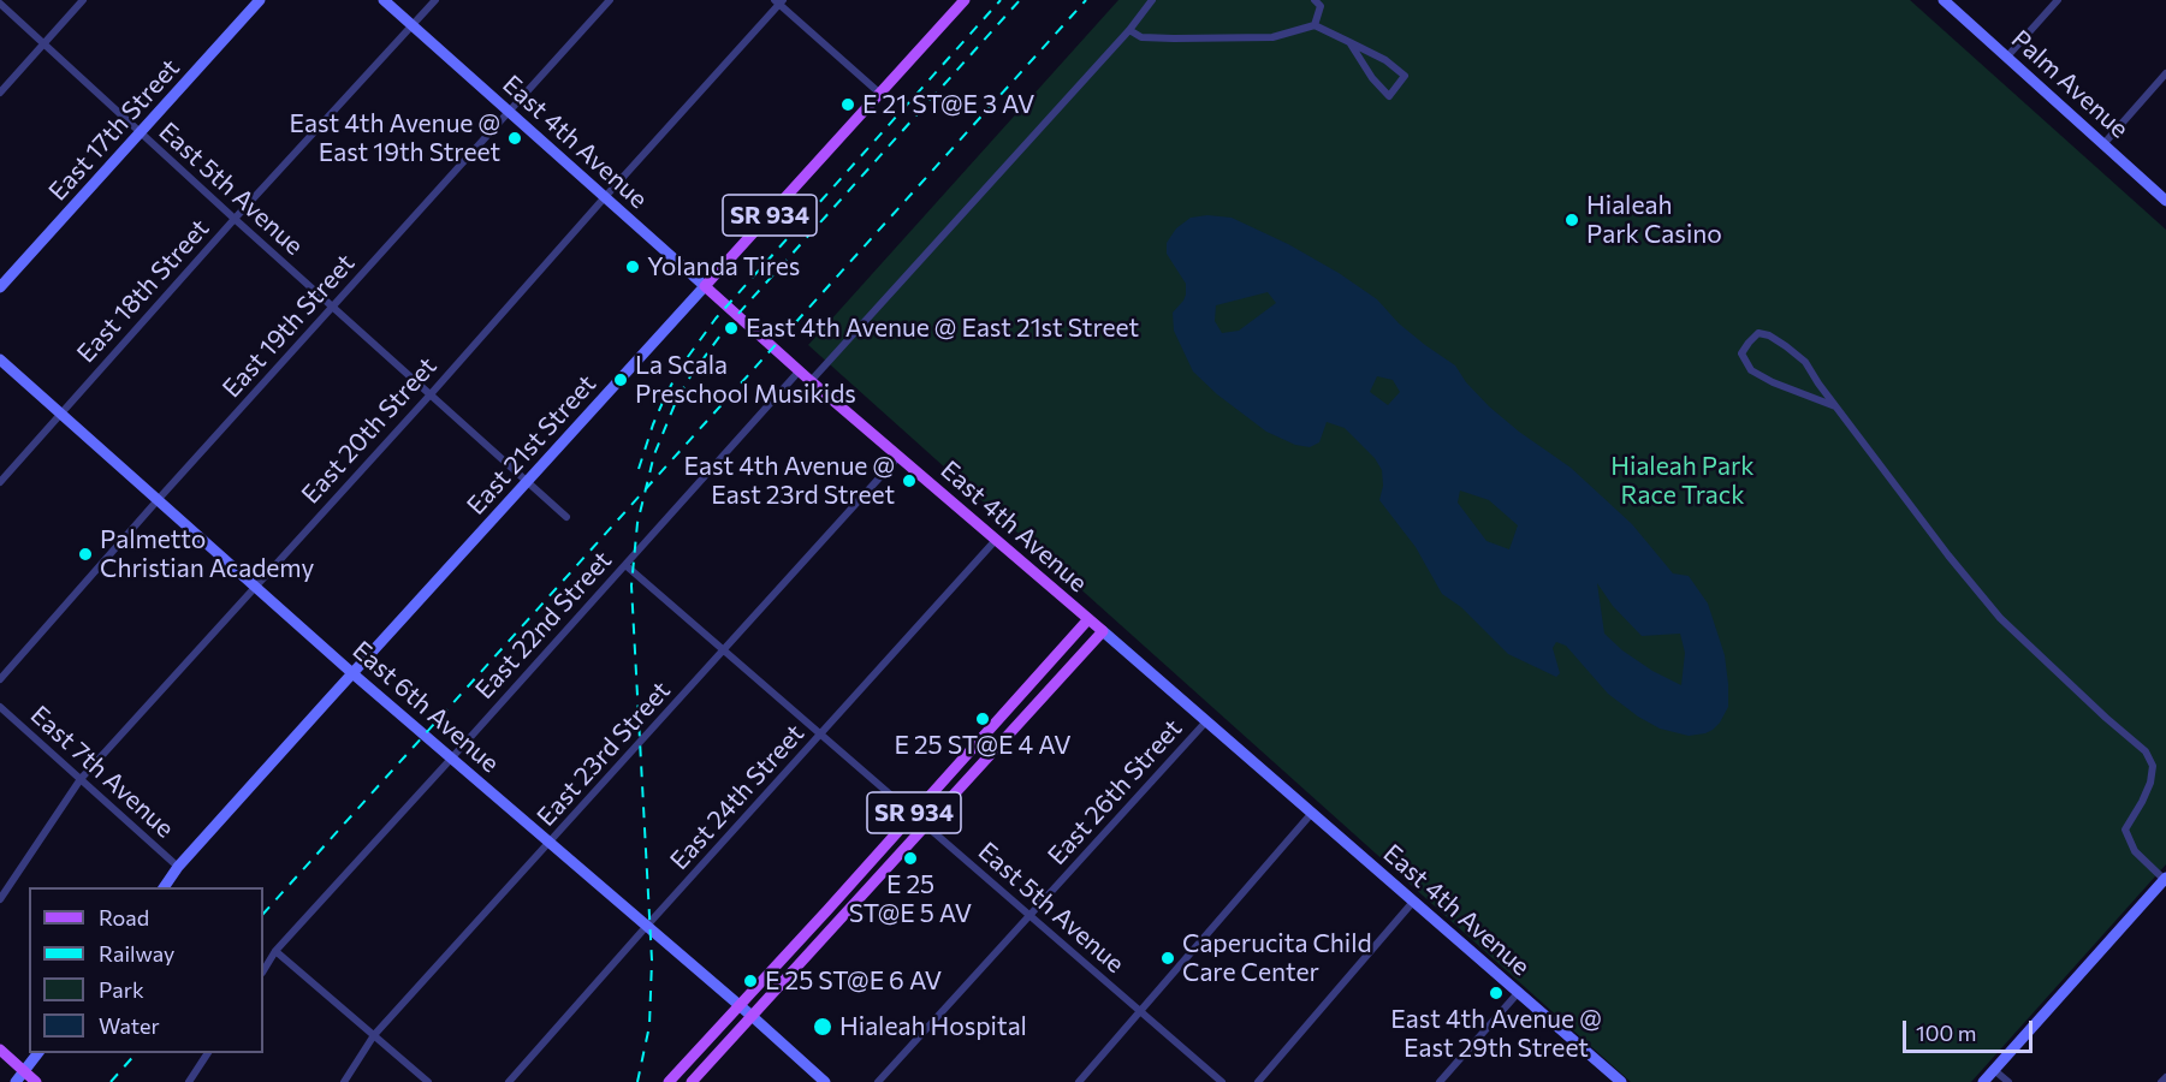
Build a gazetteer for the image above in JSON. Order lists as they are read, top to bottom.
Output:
{
  "streets": {
    "main road": [
      "Palm Avenue",
      "East 17th Street",
      "East 4th Avenue",
      "SR 934",
      "East 21st Street",
      "East 6th Avenue"
    ],
    "street": [
      "East 5th Avenue",
      "East 18th Street",
      "East 19th Street",
      "East 20th Street",
      "East 22nd Street",
      "East 23rd Street",
      "East 7th Avenue",
      "East 26th Street",
      "East 24th Street"
    ]
  },
  "crossings": [
    ["East 17th Street", "East 5th Avenue"],
    ["East 4th Avenue", "SR 934"],
    ["East 4th Avenue", "East 18th Street"],
    ["East 4th Avenue", "East 19th Street"],
    ["East 4th Avenue", "East 20th Street"],
    ["East 4th Avenue", "East 21st Street"],
    ["East 4th Avenue", "East 22nd Street"],
    ["East 4th Avenue", "East 23rd Street"],
    ["East 4th Avenue", "East 26th Street"],
    ["East 4th Avenue", "East 24th Street"],
    ["East 5th Avenue", "SR 934"],
    ["East 5th Avenue", "East 18th Street"],
    ["East 5th Avenue", "East 19th Street"],
    ["East 5th Avenue", "East 20th Street"],
    ["East 5th Avenue", "East 21st Street"],
    ["East 5th Avenue", "East 22nd Street"],
    ["East 5th Avenue", "East 23rd Street"],
    ["East 5th Avenue", "East 26th Street"],
    ["East 5th Avenue", "East 24th Street"],
    ["SR 934", "East 6th Avenue"],
    ["East 18th Street", "East 6th Avenue"],
    ["East 19th Street", "East 6th Avenue"],
    ["East 20th Street", "East 6th Avenue"],
    ["East 20th Street", "East 7th Avenue"],
    ["East 21st Street", "East 6th Avenue"],
    ["East 21st Street", "East 7th Avenue"],
    ["East 22nd Street", "East 6th Avenue"],
    ["East 6th Avenue", "East 23rd Street"],
    ["East 6th Avenue", "East 24th Street"]
  ],
  "parks": ["Hialeah Park Race Track"],
  "places": [
    "E 21 ST@E 3 AV",
    "East 4th Avenue @ East 19th Street",
    "Hialeah Park Casino",
    "Yolanda Tires",
    "East 4th Avenue @ East 21st Street",
    "La Scala Preschool Musikids",
    "East 4th Avenue @ East 23rd Street",
    "Palmetto Christian Academy",
    "E 25 ST@E 4 AV",
    "E 25 ST@E 5 AV",
    "Caperucita Child Care Center",
    "E 25 ST@E 6 AV",
    "East 4th Avenue @ East 29th Street",
    "Hialeah Hospital"
  ],
  "legend": [
    "Road",
    "Railway",
    "Park",
    "Water"
  ],
  "scale_bar": "100 m"
}
